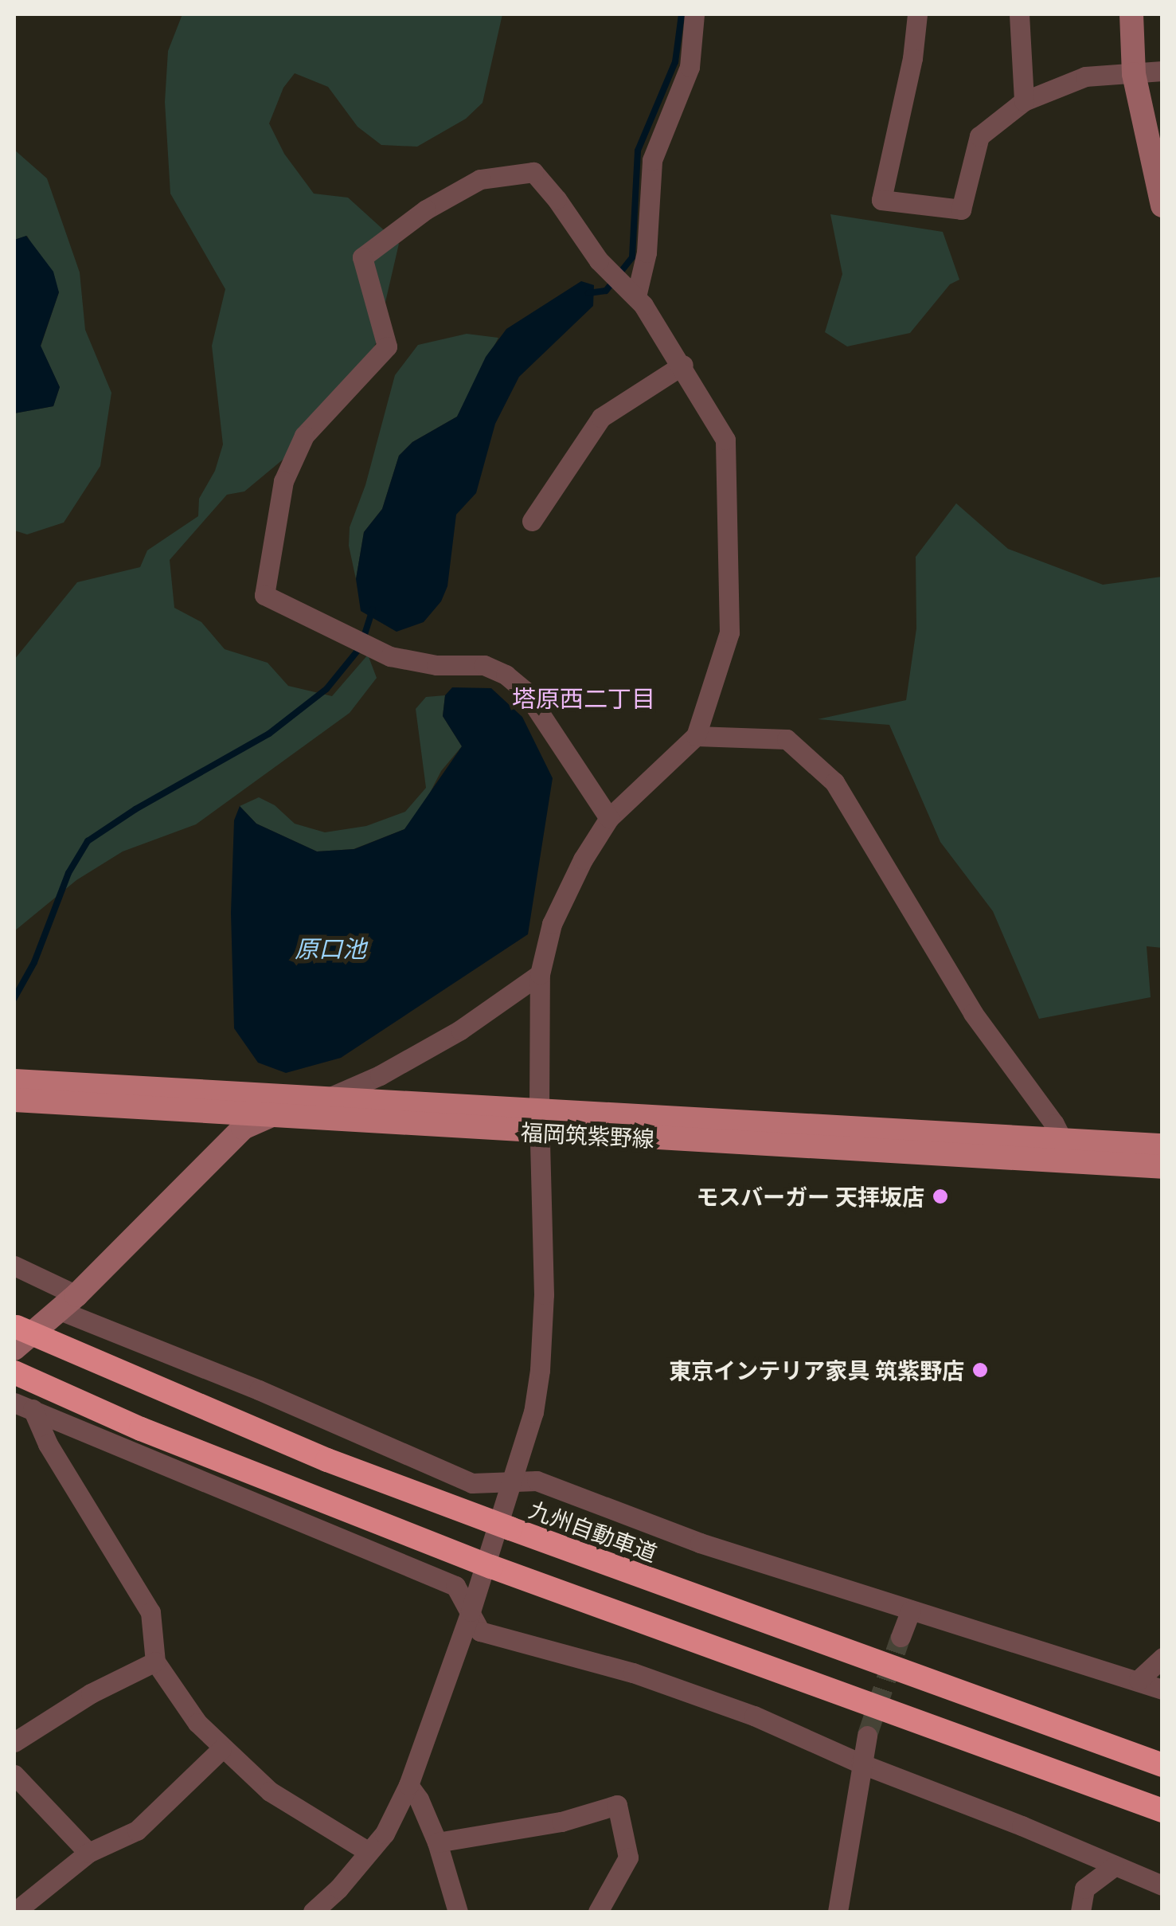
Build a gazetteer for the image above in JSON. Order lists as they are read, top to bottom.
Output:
{
  "streets": {
    "highway": ["九州自動車道"],
    "main road": ["福岡筑紫野線"]
  },
  "districts": ["塔原西二丁目"],
  "water": ["原口池"],
  "places": ["モスバーガー 天拝坂店", "東京インテリア家具 筑紫野店"]
}
